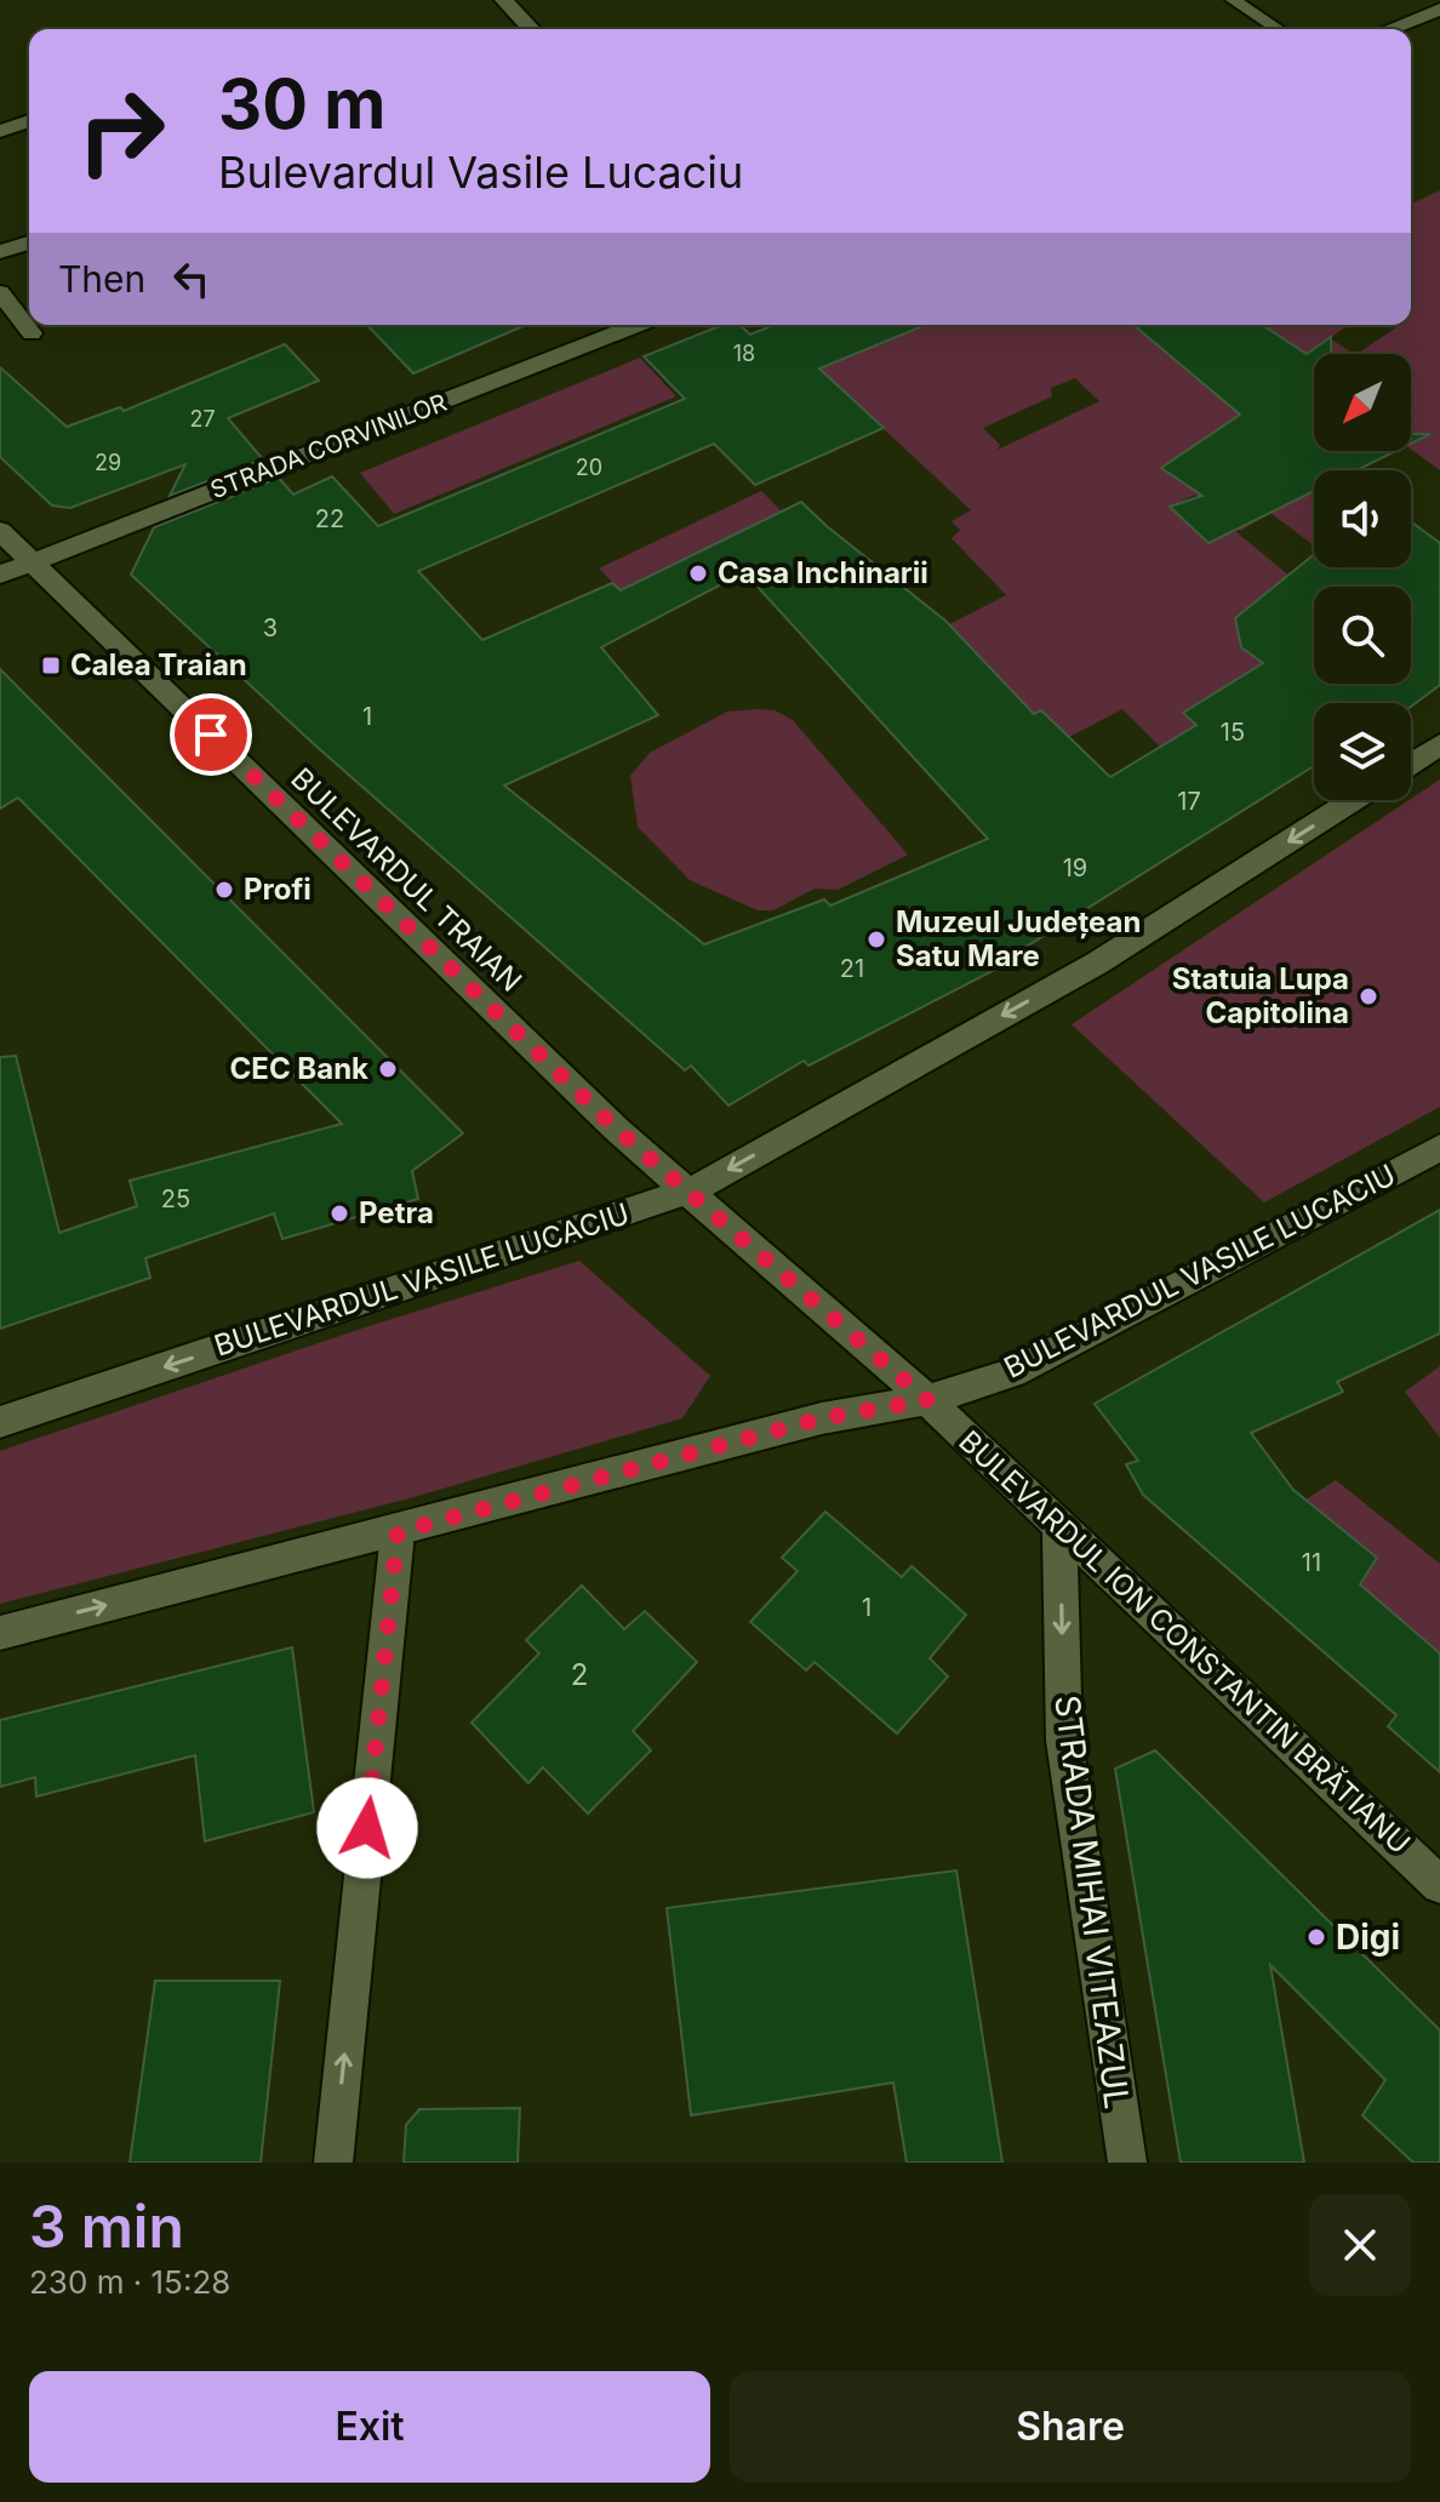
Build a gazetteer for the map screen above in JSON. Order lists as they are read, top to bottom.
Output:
{
  "streets": {
    "street": [
      "STRADA CORVINILOR",
      "BULEVARDUL TRAIAN",
      "BULEVARDUL VASILE LUCACIU",
      "BULEVARDUL ION CONSTANTIN BRĂTIANU",
      "STRADA MIHAI VITEAZUL"
    ]
  },
  "crossings": [
    ["STRADA CORVINILOR", "BULEVARDUL TRAIAN"],
    ["BULEVARDUL TRAIAN", "BULEVARDUL VASILE LUCACIU"],
    ["BULEVARDUL TRAIAN", "BULEVARDUL ION CONSTANTIN BRĂTIANU"],
    ["BULEVARDUL VASILE LUCACIU", "BULEVARDUL ION CONSTANTIN BRĂTIANU"],
    ["BULEVARDUL ION CONSTANTIN BRĂTIANU", "STRADA MIHAI VITEAZUL"]
  ],
  "one_way": ["STRADA MIHAI VITEAZUL"],
  "places": {
    "other": [
      "Casa Inchinarii",
      "Profi",
      "Muzeul Județean Satu Mare",
      "Statuia Lupa Capitolina",
      "CEC Bank",
      "Petra",
      "Digi"
    ],
    "transit": ["Calea Traian"]
  },
  "house_numbers": [
    "18",
    "27",
    "29",
    "20",
    "22",
    "3",
    "1",
    "15",
    "17",
    "19",
    "21",
    "25",
    "11",
    "1",
    "2"
  ],
  "north": "bottom left",
  "page": {
    "turn": ["30 m", "Bulevardul Vasile Lucaciu"],
    "then": "Then",
    "heading": ["3 min", "230 m · 15:28"],
    "buttons": ["Exit", "Share"]
  }
}
